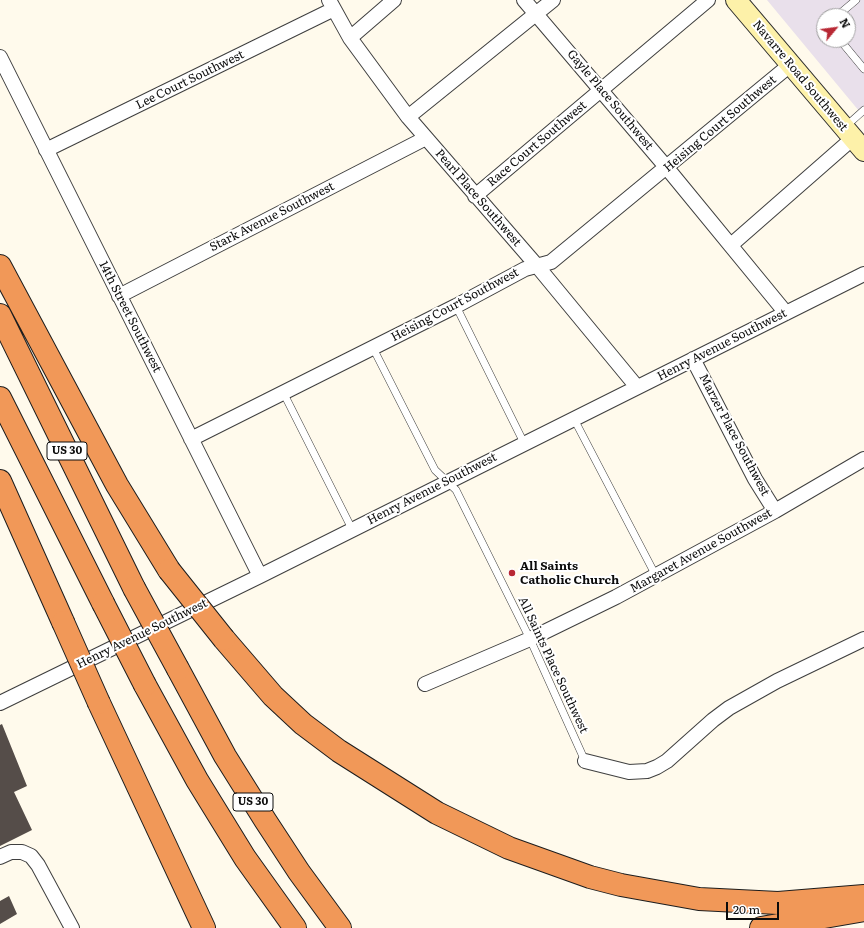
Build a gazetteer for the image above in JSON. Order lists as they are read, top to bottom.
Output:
{
  "streets": {
    "highway": ["US 30"],
    "street": [
      "Navarre Road Southwest",
      "Lee Court Southwest",
      "Gayle Place Southwest",
      "Heising Court Southwest",
      "Race Court Southwest",
      "Pearl Place Southwest",
      "Stark Avenue Southwest",
      "14th Street Southwest",
      "Henry Avenue Southwest",
      "Marzer Place Southwest",
      "Margaret Avenue Southwest"
    ],
    "lane": ["All Saints Place Southwest"]
  },
  "crossings": [
    ["Navarre Road Southwest", "Heising Court Southwest"],
    ["Lee Court Southwest", "Pearl Place Southwest"],
    ["Lee Court Southwest", "14th Street Southwest"],
    ["Gayle Place Southwest", "Heising Court Southwest"],
    ["Gayle Place Southwest", "Race Court Southwest"],
    ["Gayle Place Southwest", "Henry Avenue Southwest"],
    ["Heising Court Southwest", "Pearl Place Southwest"],
    ["Heising Court Southwest", "14th Street Southwest"],
    ["Heising Court Southwest", "All Saints Place Southwest"],
    ["Race Court Southwest", "Pearl Place Southwest"],
    ["Pearl Place Southwest", "Stark Avenue Southwest"],
    ["Pearl Place Southwest", "Henry Avenue Southwest"],
    ["Stark Avenue Southwest", "14th Street Southwest"],
    ["14th Street Southwest", "Henry Avenue Southwest"],
    ["Henry Avenue Southwest", "Marzer Place Southwest"],
    ["Henry Avenue Southwest", "All Saints Place Southwest"],
    ["Marzer Place Southwest", "Margaret Avenue Southwest"],
    ["Margaret Avenue Southwest", "All Saints Place Southwest"]
  ],
  "places": ["All Saints Catholic Church"],
  "scale_bar": "20 m",
  "north": "top right"
}
